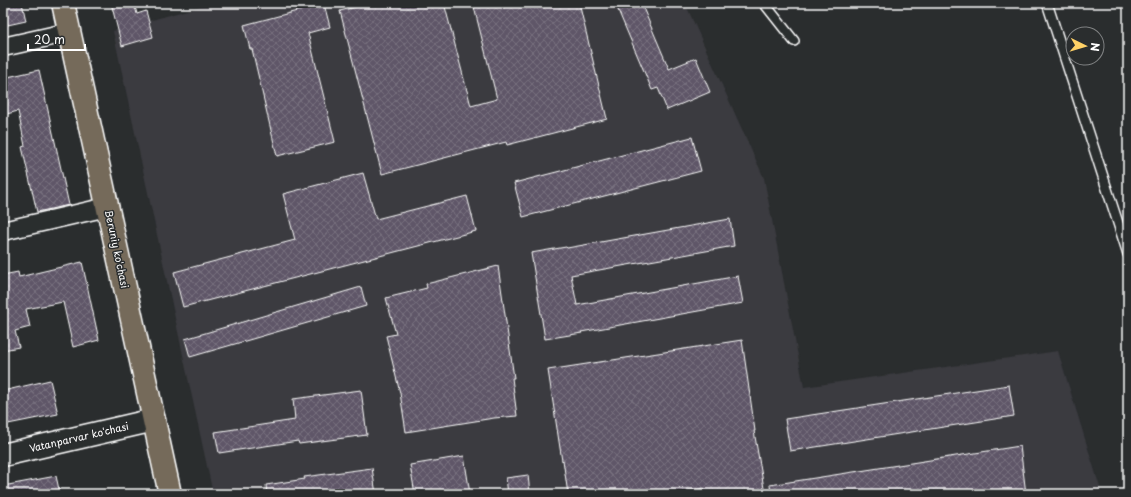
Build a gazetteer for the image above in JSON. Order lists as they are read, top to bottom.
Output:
{
  "streets": {
    "main road": ["Beruniy ko'chasi"],
    "street": ["Vatanparvar ko'chasi"]
  },
  "crossings": [
    ["Beruniy ko'chasi", "Vatanparvar ko'chasi"]
  ],
  "scale_bar": "20 m",
  "north": "right"
}
